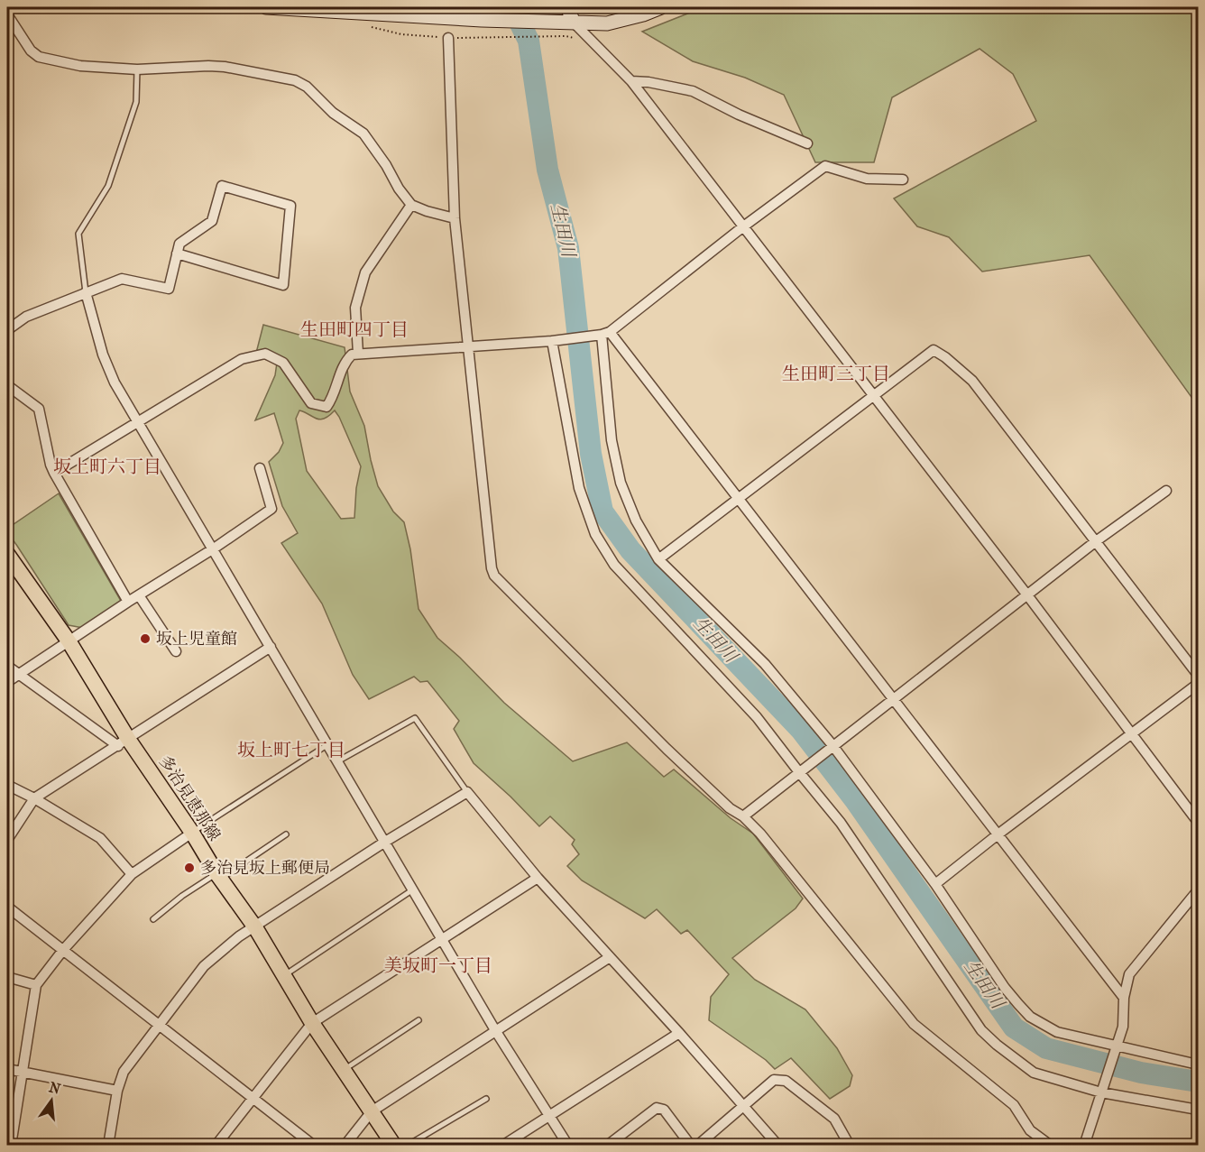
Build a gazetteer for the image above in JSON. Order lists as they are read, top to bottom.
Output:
{
  "streets": {
    "main road": ["多治見恵那線"]
  },
  "districts": [
    "生田町四丁目",
    "生田町三丁目",
    "坂上町六丁目",
    "坂上町七丁目",
    "美坂町一丁目"
  ],
  "water": ["生田川"],
  "places": ["坂上児童館", "多治見坂上郵便局"],
  "north": "top"
}
